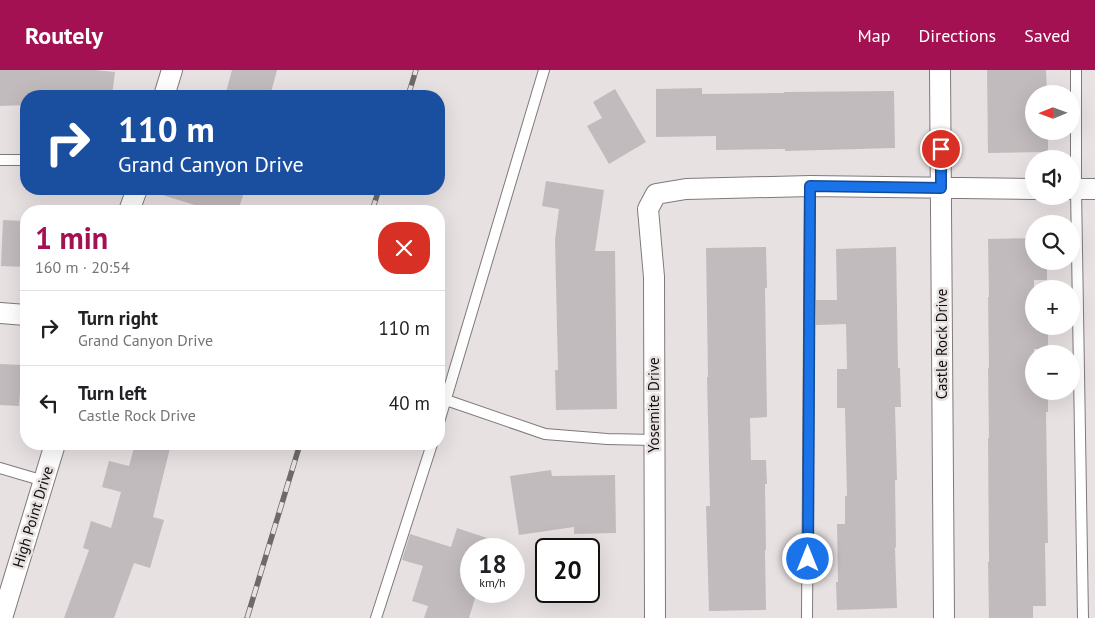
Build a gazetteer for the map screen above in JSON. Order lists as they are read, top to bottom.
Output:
{
  "streets": {
    "street": ["Castle Rock Drive", "Yosemite Drive", "High Point Drive"]
  },
  "north": "left",
  "page": {
    "header": "Routely",
    "nav": ["Map", "Directions", "Saved"],
    "map_buttons": ["+", "−"],
    "turn": ["110 m", "Grand Canyon Drive"],
    "heading": ["1 min", "160 m · 20:54"],
    "list": [
      {
        "name": "Turn right",
        "note": "Grand Canyon Drive",
        "value": "110 m"
      },
      {
        "name": "Turn left",
        "note": "Castle Rock Drive",
        "value": "40 m"
      }
    ],
    "speed": "18 km/h",
    "limit": "20"
  }
}
